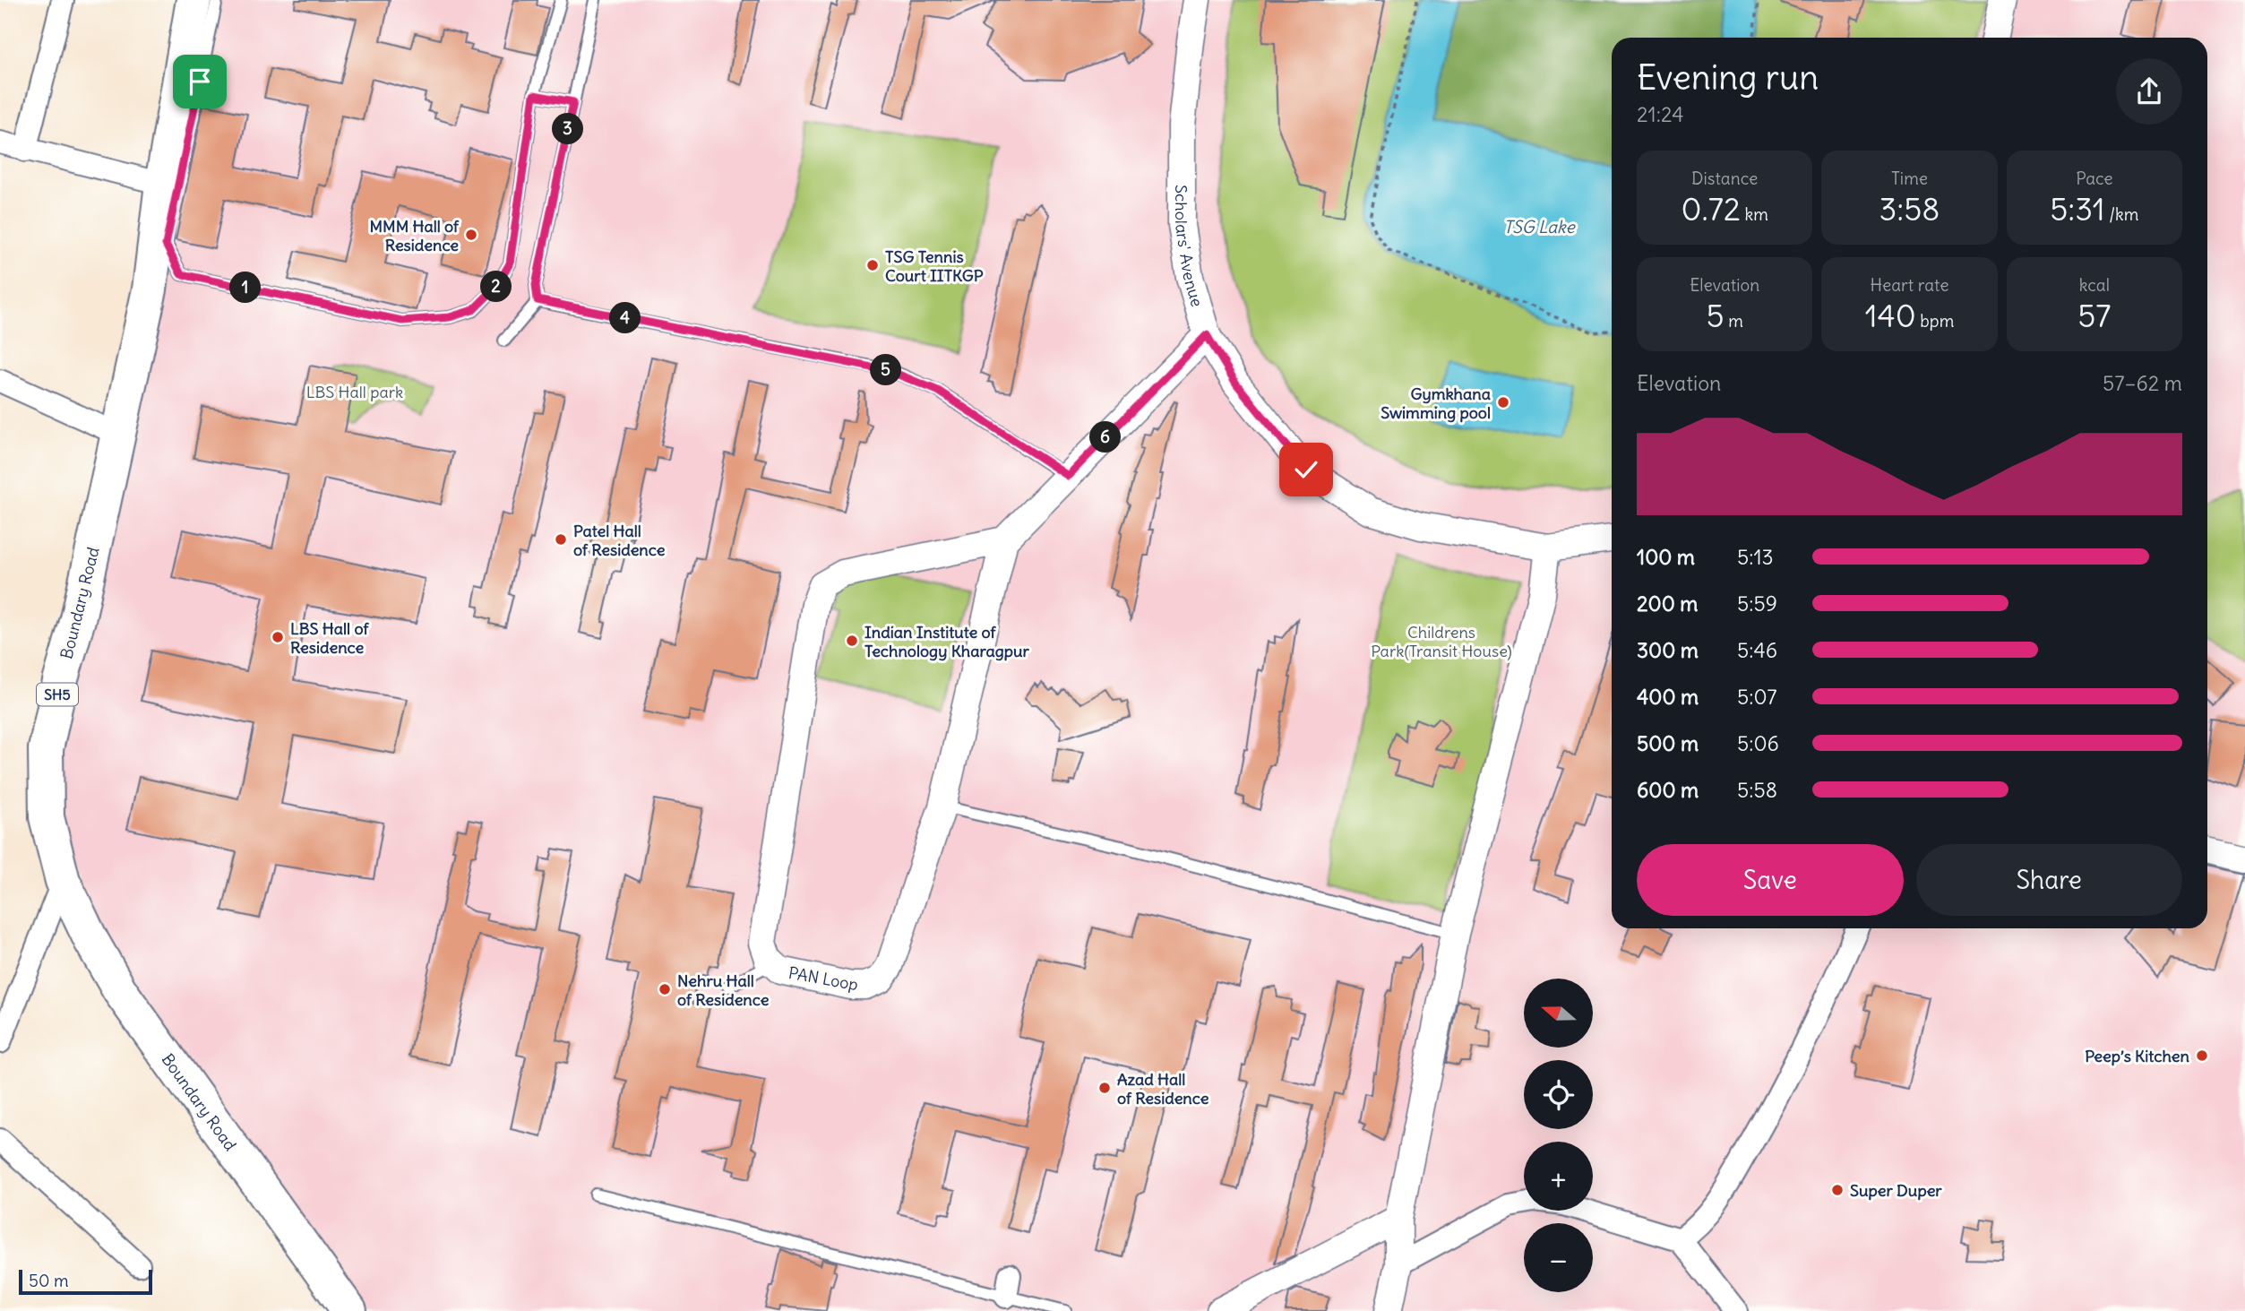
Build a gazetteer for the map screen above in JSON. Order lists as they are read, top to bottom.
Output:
{
  "streets": {
    "main road": ["Boundary Road", "SH5"],
    "street": ["Scholars' Avenue", "PAN Loop"]
  },
  "water": ["TSG Lake"],
  "parks": ["LBS Hall park", "Childrens Park(Transit House)"],
  "places": [
    "MMM Hall of Residence",
    "TSG Tennis Court IITKGP",
    "Gymkhana Swimming pool",
    "Patel Hall of Residence",
    "LBS Hall of Residence",
    "Indian Institute of Technology Kharagpur",
    "Nehru Hall of Residence",
    "Peep’s Kitchen",
    "Azad Hall of Residence",
    "Super Duper"
  ],
  "scale_bar": "50 m",
  "north": "left",
  "page": {
    "heading": ["Evening run", "21:24"],
    "pins": [
      "3",
      "2",
      "1",
      "4",
      "5",
      "6"
    ],
    "stats": [
      ["Distance", "0.72 km"],
      ["Time", "3:58"],
      ["Pace", "5:31 /km"],
      ["Elevation", "5 m"],
      ["Heart rate", "140 bpm"],
      ["kcal", "57"]
    ],
    "chart": ["Elevation", "57–62 m"],
    "list": [
      {
        "name": "100 m",
        "note": "5:13"
      },
      {
        "name": "200 m",
        "note": "5:59"
      },
      {
        "name": "300 m",
        "note": "5:46"
      },
      {
        "name": "400 m",
        "note": "5:07"
      },
      {
        "name": "500 m",
        "note": "5:06"
      },
      {
        "name": "600 m",
        "note": "5:58"
      }
    ],
    "buttons": ["Save", "Share"],
    "map_buttons": ["+", "−"],
    "scale": "50 m"
  }
}
